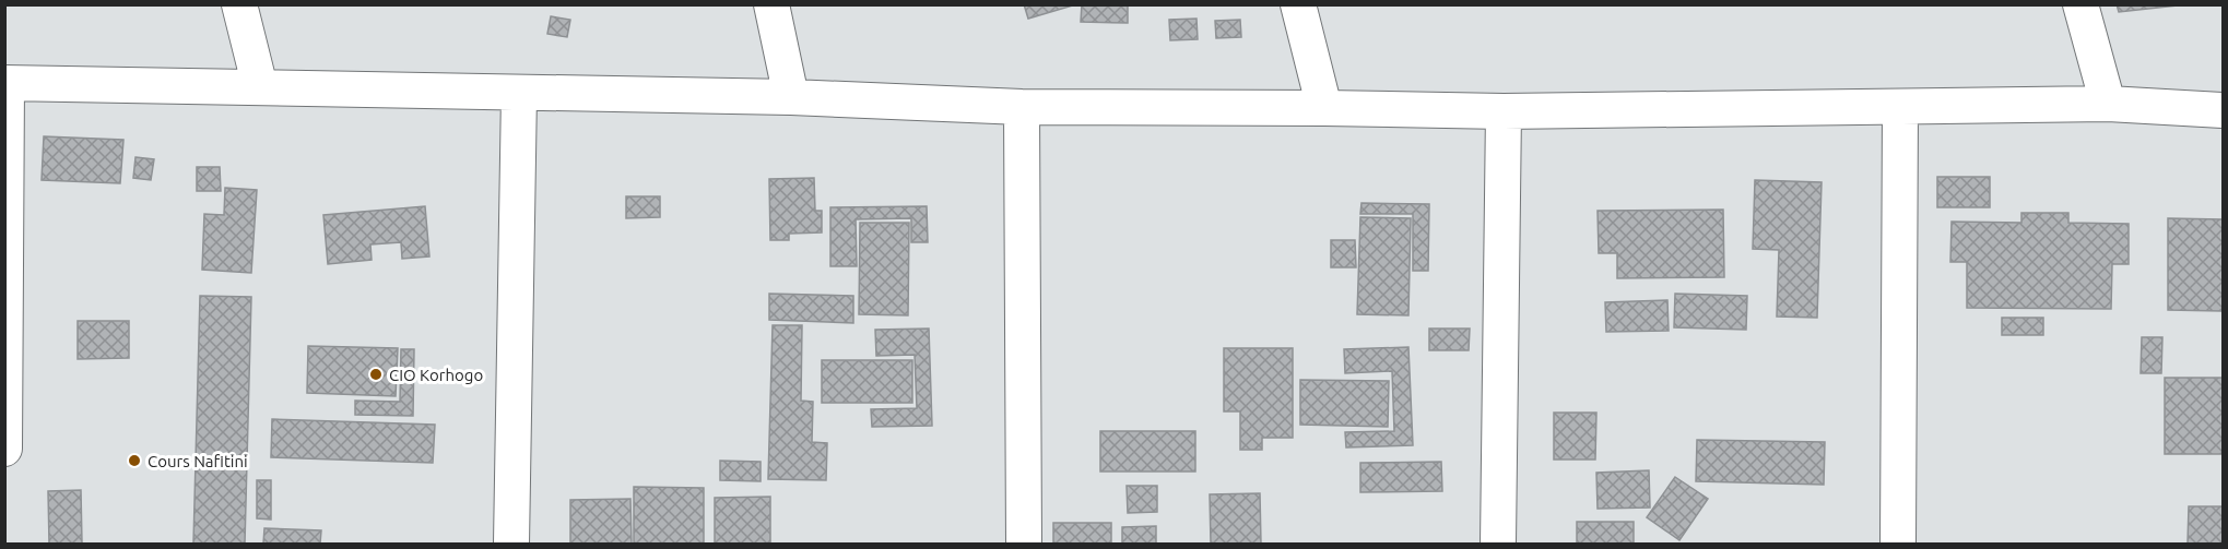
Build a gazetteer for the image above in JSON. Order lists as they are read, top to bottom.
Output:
{
  "places": ["CIO Korhogo", "Cours Nafitini"]
}
